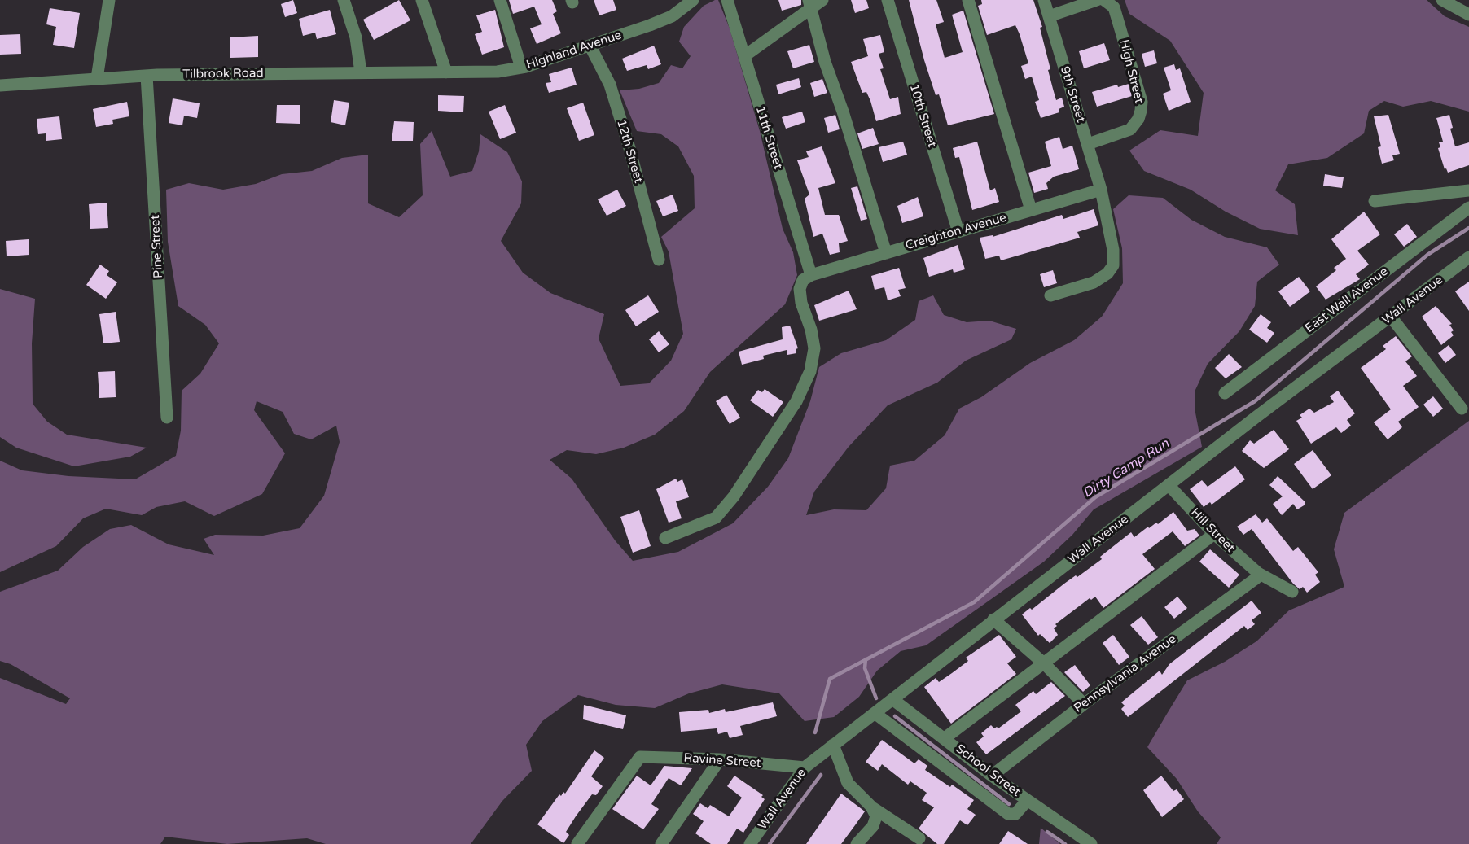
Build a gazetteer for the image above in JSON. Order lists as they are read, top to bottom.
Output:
{
  "streets": {
    "street": [
      "Highland Avenue",
      "High Street",
      "Tilbrook Road",
      "9th Street",
      "10th Street",
      "11th Street",
      "12th Street",
      "Creighton Avenue",
      "Pine Street",
      "East Wall Avenue",
      "Wall Avenue",
      "Hill Street",
      "Pennsylvania Avenue",
      "Ravine Street",
      "School Street"
    ]
  },
  "crossings": [
    ["Highland Avenue", "Tilbrook Road"],
    ["Highland Avenue", "12th Street"],
    ["High Street", "9th Street"],
    ["Tilbrook Road", "Pine Street"],
    ["9th Street", "Creighton Avenue"],
    ["10th Street", "Creighton Avenue"],
    ["11th Street", "Creighton Avenue"],
    ["Wall Avenue", "Hill Street"],
    ["Wall Avenue", "Ravine Street"],
    ["Wall Avenue", "School Street"],
    ["Hill Street", "Pennsylvania Avenue"],
    ["Pennsylvania Avenue", "School Street"]
  ],
  "water": ["Dirty Camp Run"]
}
